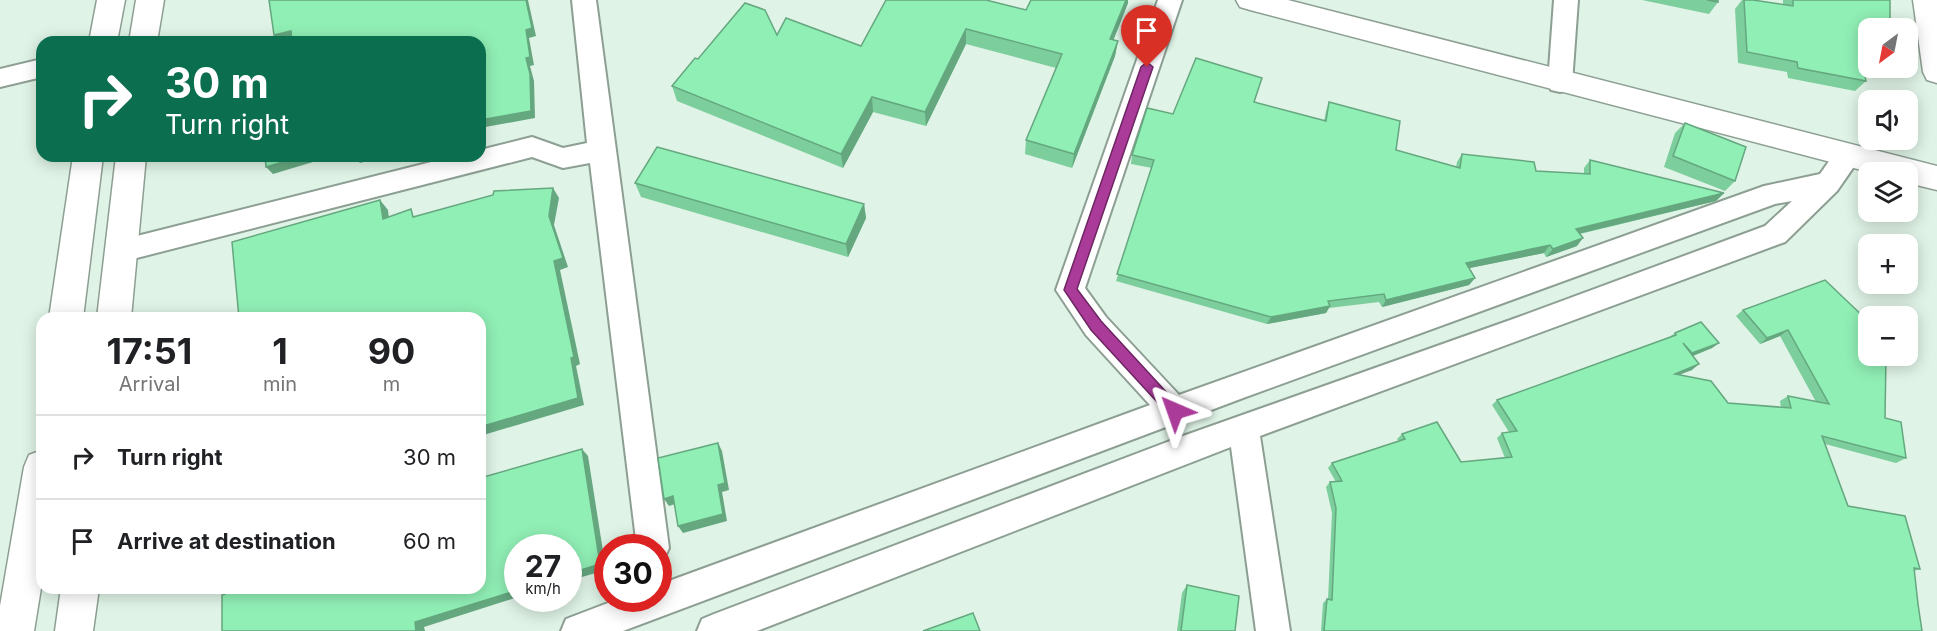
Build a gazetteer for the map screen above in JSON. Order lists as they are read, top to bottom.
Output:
{
  "north": "bottom left",
  "page": {
    "map_buttons": ["+", "−"],
    "turn": ["30 m", "Turn right"],
    "eta": [
      "17:51",
      "Arrival",
      "1",
      "min",
      "90",
      "m"
    ],
    "list": [
      {
        "name": "Turn right",
        "value": "30 m"
      },
      {
        "name": "Arrive at destination",
        "value": "60 m"
      }
    ],
    "speed": "27 km/h",
    "limit": "30"
  }
}
